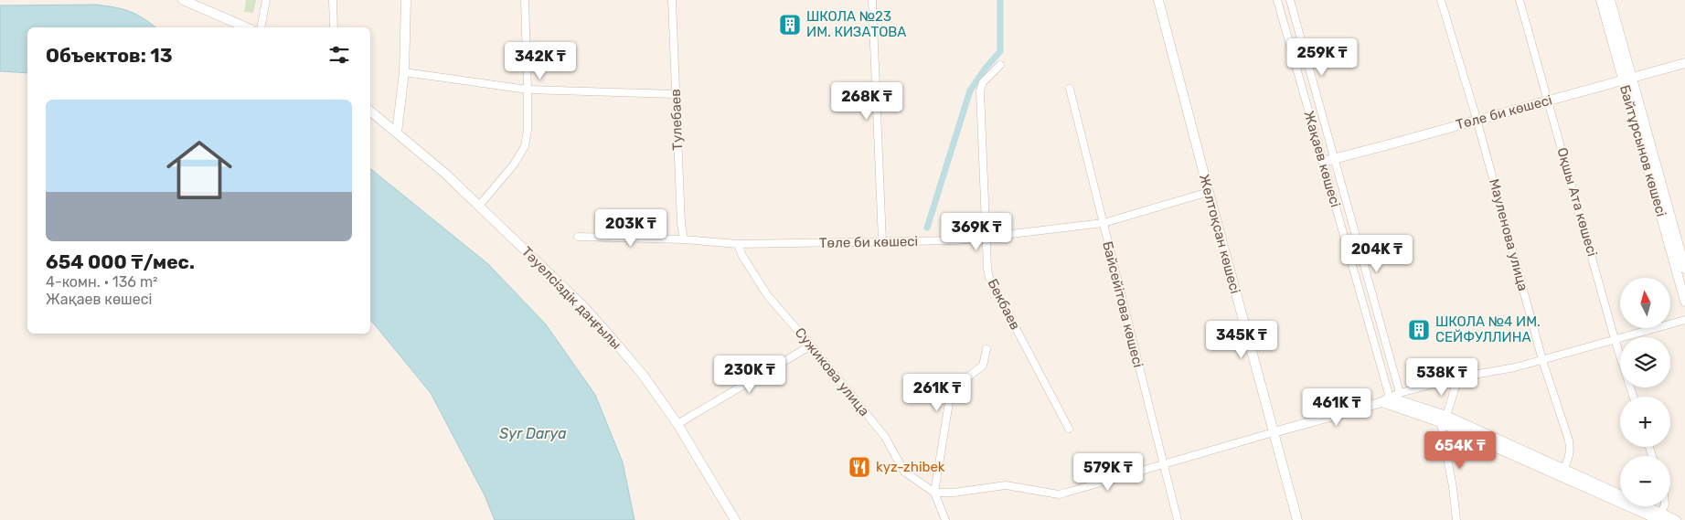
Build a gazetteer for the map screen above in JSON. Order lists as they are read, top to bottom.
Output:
{
  "streets": {
    "street": [
      "Төле би көшесі",
      "Тулебаев",
      "Байтұрсынов көшесі",
      "Жақаев көшесі",
      "Оқшы Ата көшесі",
      "Желтоқсан көшесі",
      "Мауленова улица",
      "Тәуелсіздік даңғылы",
      "Бекбаев",
      "Байсейітова көшесі",
      "Сужикова улица"
    ]
  },
  "crossings": [
    ["Төле би көшесі", "Тулебаев"],
    ["Төле би көшесі", "Байтұрсынов көшесі"],
    ["Төле би көшесі", "Жақаев көшесі"],
    ["Төле би көшесі", "Оқшы Ата көшесі"],
    ["Төле би көшесі", "Желтоқсан көшесі"],
    ["Төле би көшесі", "Мауленова улица"],
    ["Төле би көшесі", "Бекбаев"],
    ["Төле би көшесі", "Байсейітова көшесі"],
    ["Төле би көшесі", "Сужикова улица"]
  ],
  "water": ["Syr Darya"],
  "places": {
    "building": ["ШКОЛА №23 ИМ. КИЗАТОВА", "ШКОЛА №4 ИМ. СЕЙФУЛЛИНА"],
    "restaurant": ["kyz-zhibek"]
  },
  "north": "top",
  "page": {
    "heading": "Объектов: 13",
    "price": [
      "259K ₸",
      "342K ₸",
      "268K ₸",
      "203K ₸",
      "369K ₸",
      "204K ₸",
      "345K ₸",
      "230K ₸",
      "538K ₸",
      "261K ₸",
      "461K ₸",
      "654K ₸",
      "579K ₸"
    ],
    "list": [
      {
        "name": "654 000 ₸/мес.",
        "note": "4-комн. · 136 m² · Жақаев көшесі"
      }
    ],
    "map_buttons": ["+", "−"]
  }
}
